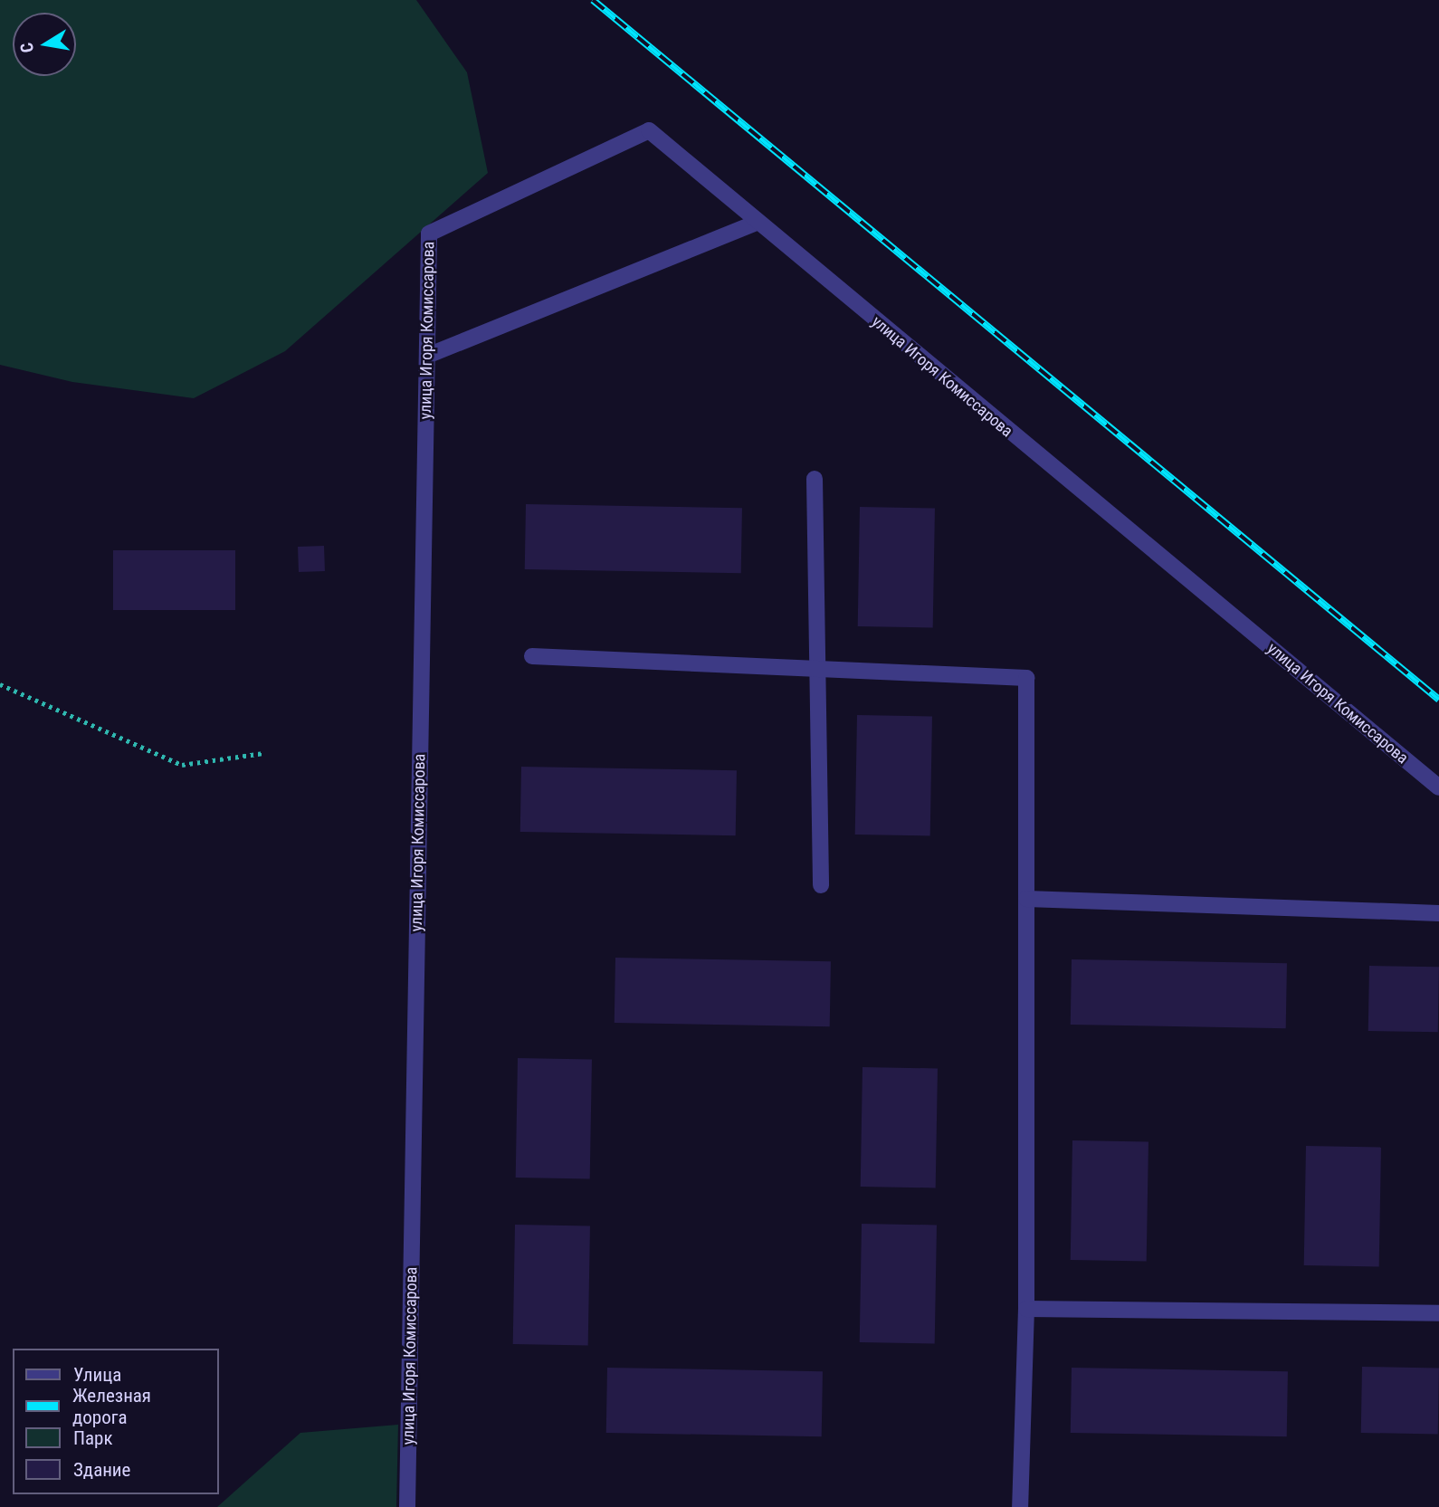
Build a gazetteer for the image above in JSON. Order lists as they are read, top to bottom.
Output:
{
  "streets": {
    "street": ["улица Игоря Комиссарова"]
  },
  "legend": [
    "Улица",
    "Железная дорога",
    "Парк",
    "Здание"
  ],
  "north": "left"
}
